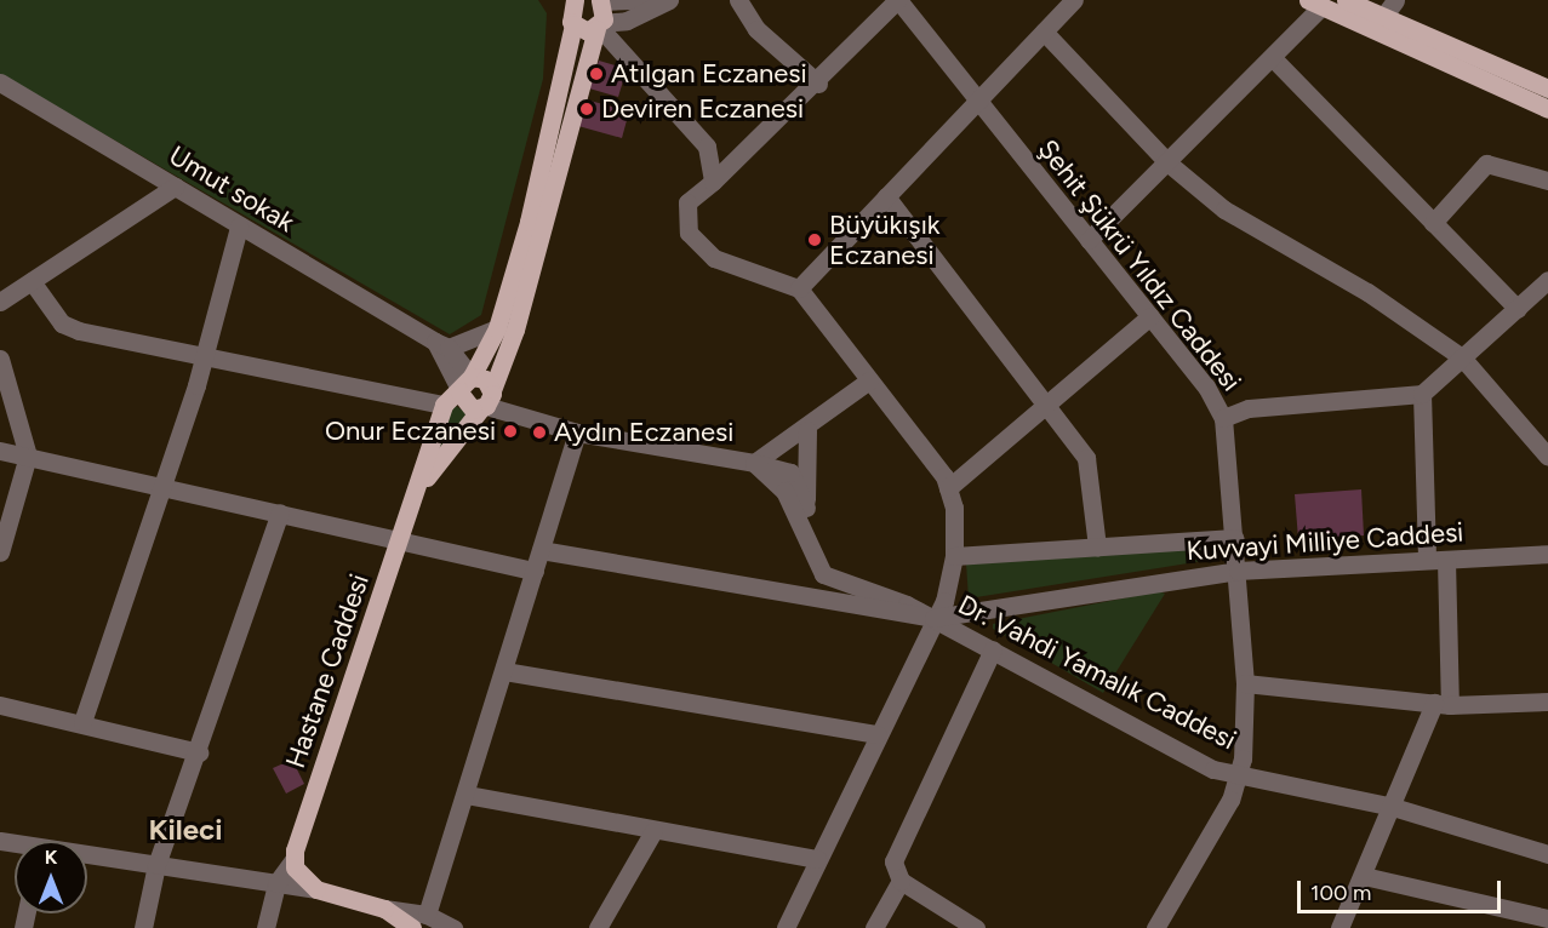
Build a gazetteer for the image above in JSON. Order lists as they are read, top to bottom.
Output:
{
  "streets": {
    "main road": ["Hastane Caddesi"],
    "street": [
      "Umut sokak",
      "Şehit Şükrü Yıldız Caddesi",
      "Kuvvayi Milliye Caddesi",
      "Dr. Vahdi Yamalık Caddesi"
    ]
  },
  "crossings": [
    ["Şehit Şükrü Yıldız Caddesi", "Kuvvayi Milliye Caddesi"],
    ["Şehit Şükrü Yıldız Caddesi", "Dr. Vahdi Yamalık Caddesi"],
    ["Kuvvayi Milliye Caddesi", "Dr. Vahdi Yamalık Caddesi"]
  ],
  "districts": ["Kileci"],
  "places": [
    "Atılgan Eczanesi",
    "Deviren Eczanesi",
    "Büyükışık Eczanesi",
    "Onur Eczanesi",
    "Aydın Eczanesi"
  ],
  "scale_bar": "100 m",
  "north": "top"
}
